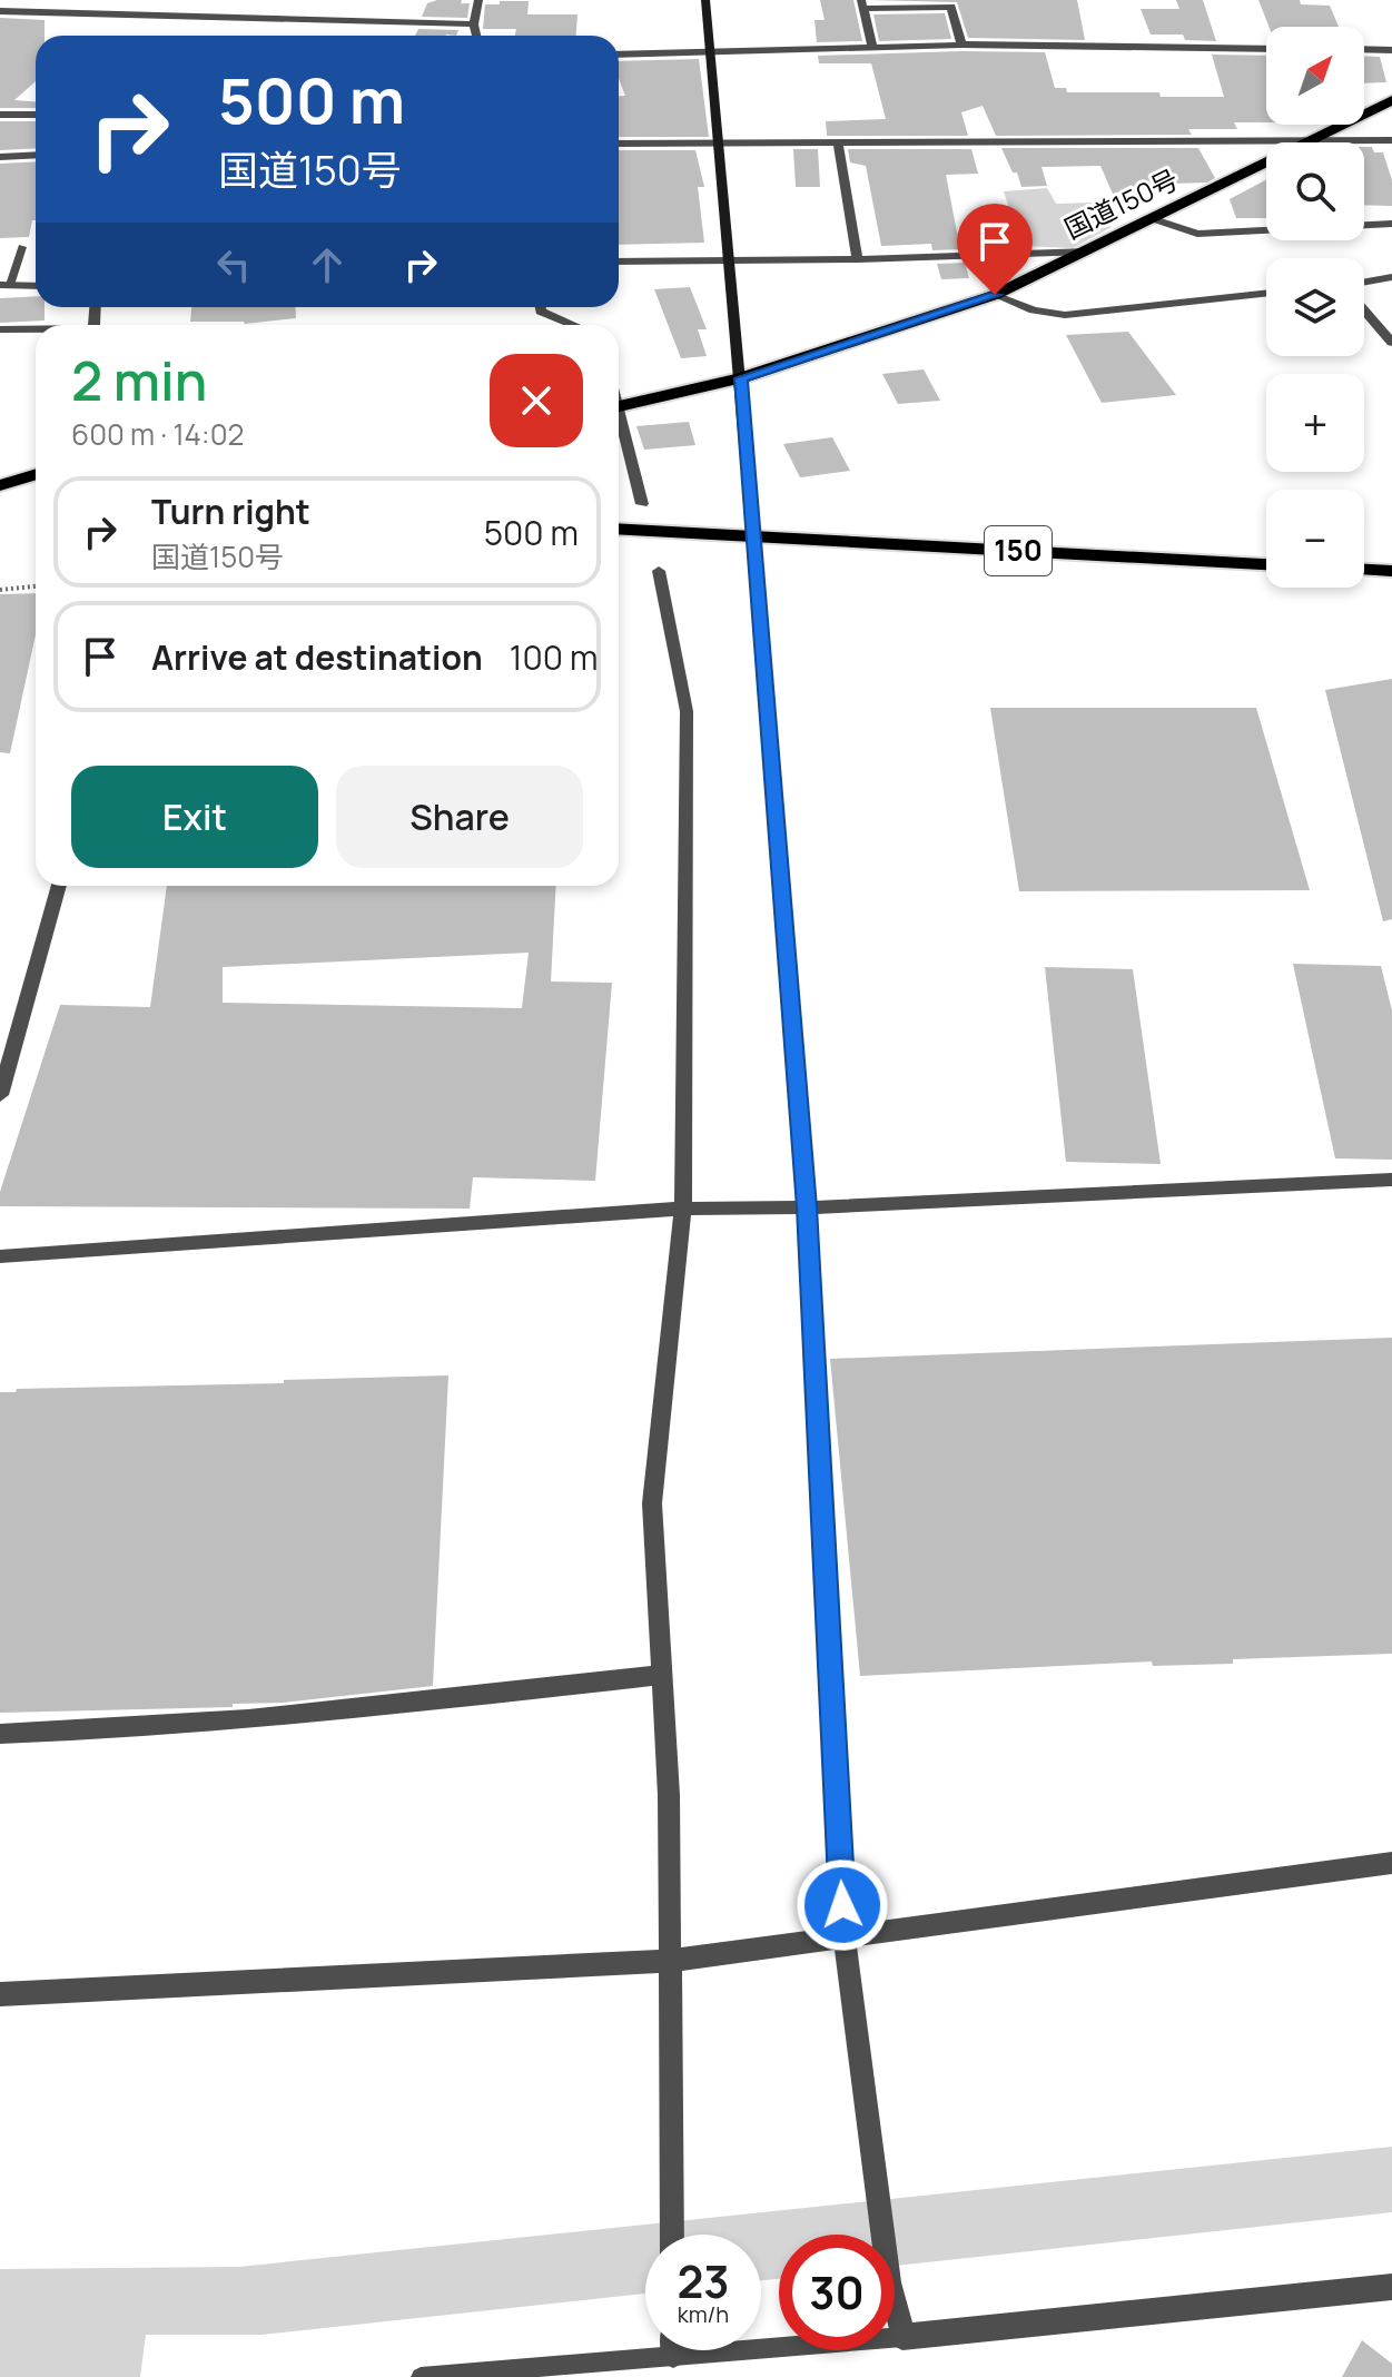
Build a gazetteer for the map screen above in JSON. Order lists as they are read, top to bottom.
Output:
{
  "streets": {
    "highway": ["国道150号", "150"]
  },
  "north": "top right",
  "page": {
    "map_buttons": ["+", "−"],
    "turn": ["500 m", "国道150号"],
    "heading": ["2 min", "600 m · 14:02"],
    "list": [
      {
        "name": "Turn right",
        "note": "国道150号",
        "value": "500 m"
      },
      {
        "name": "Arrive at destination",
        "value": "100 m"
      }
    ],
    "buttons": ["Exit", "Share"],
    "speed": "23 km/h",
    "limit": "30"
  }
}
